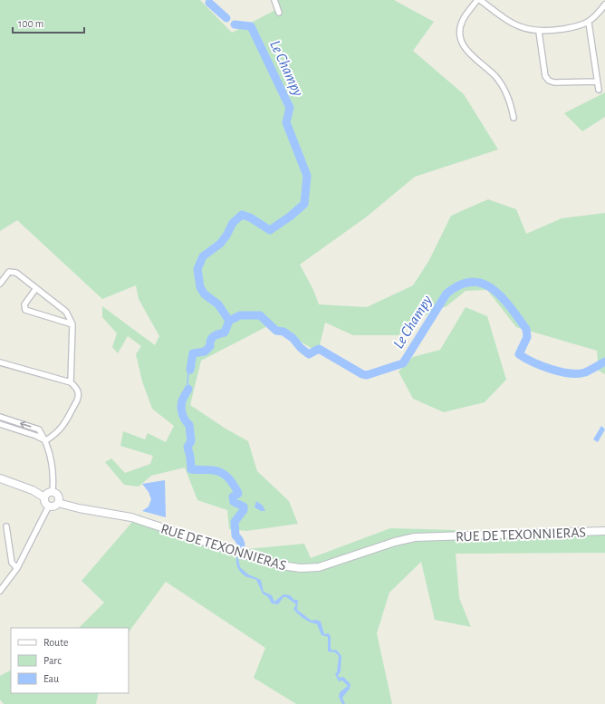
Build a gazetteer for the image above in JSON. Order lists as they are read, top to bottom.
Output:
{
  "streets": {
    "main road": ["RUE DE TEXONNIERAS"]
  },
  "water": ["Le Champy"],
  "legend": ["Route", "Parc", "Eau"],
  "scale_bar": "100 m"
}
